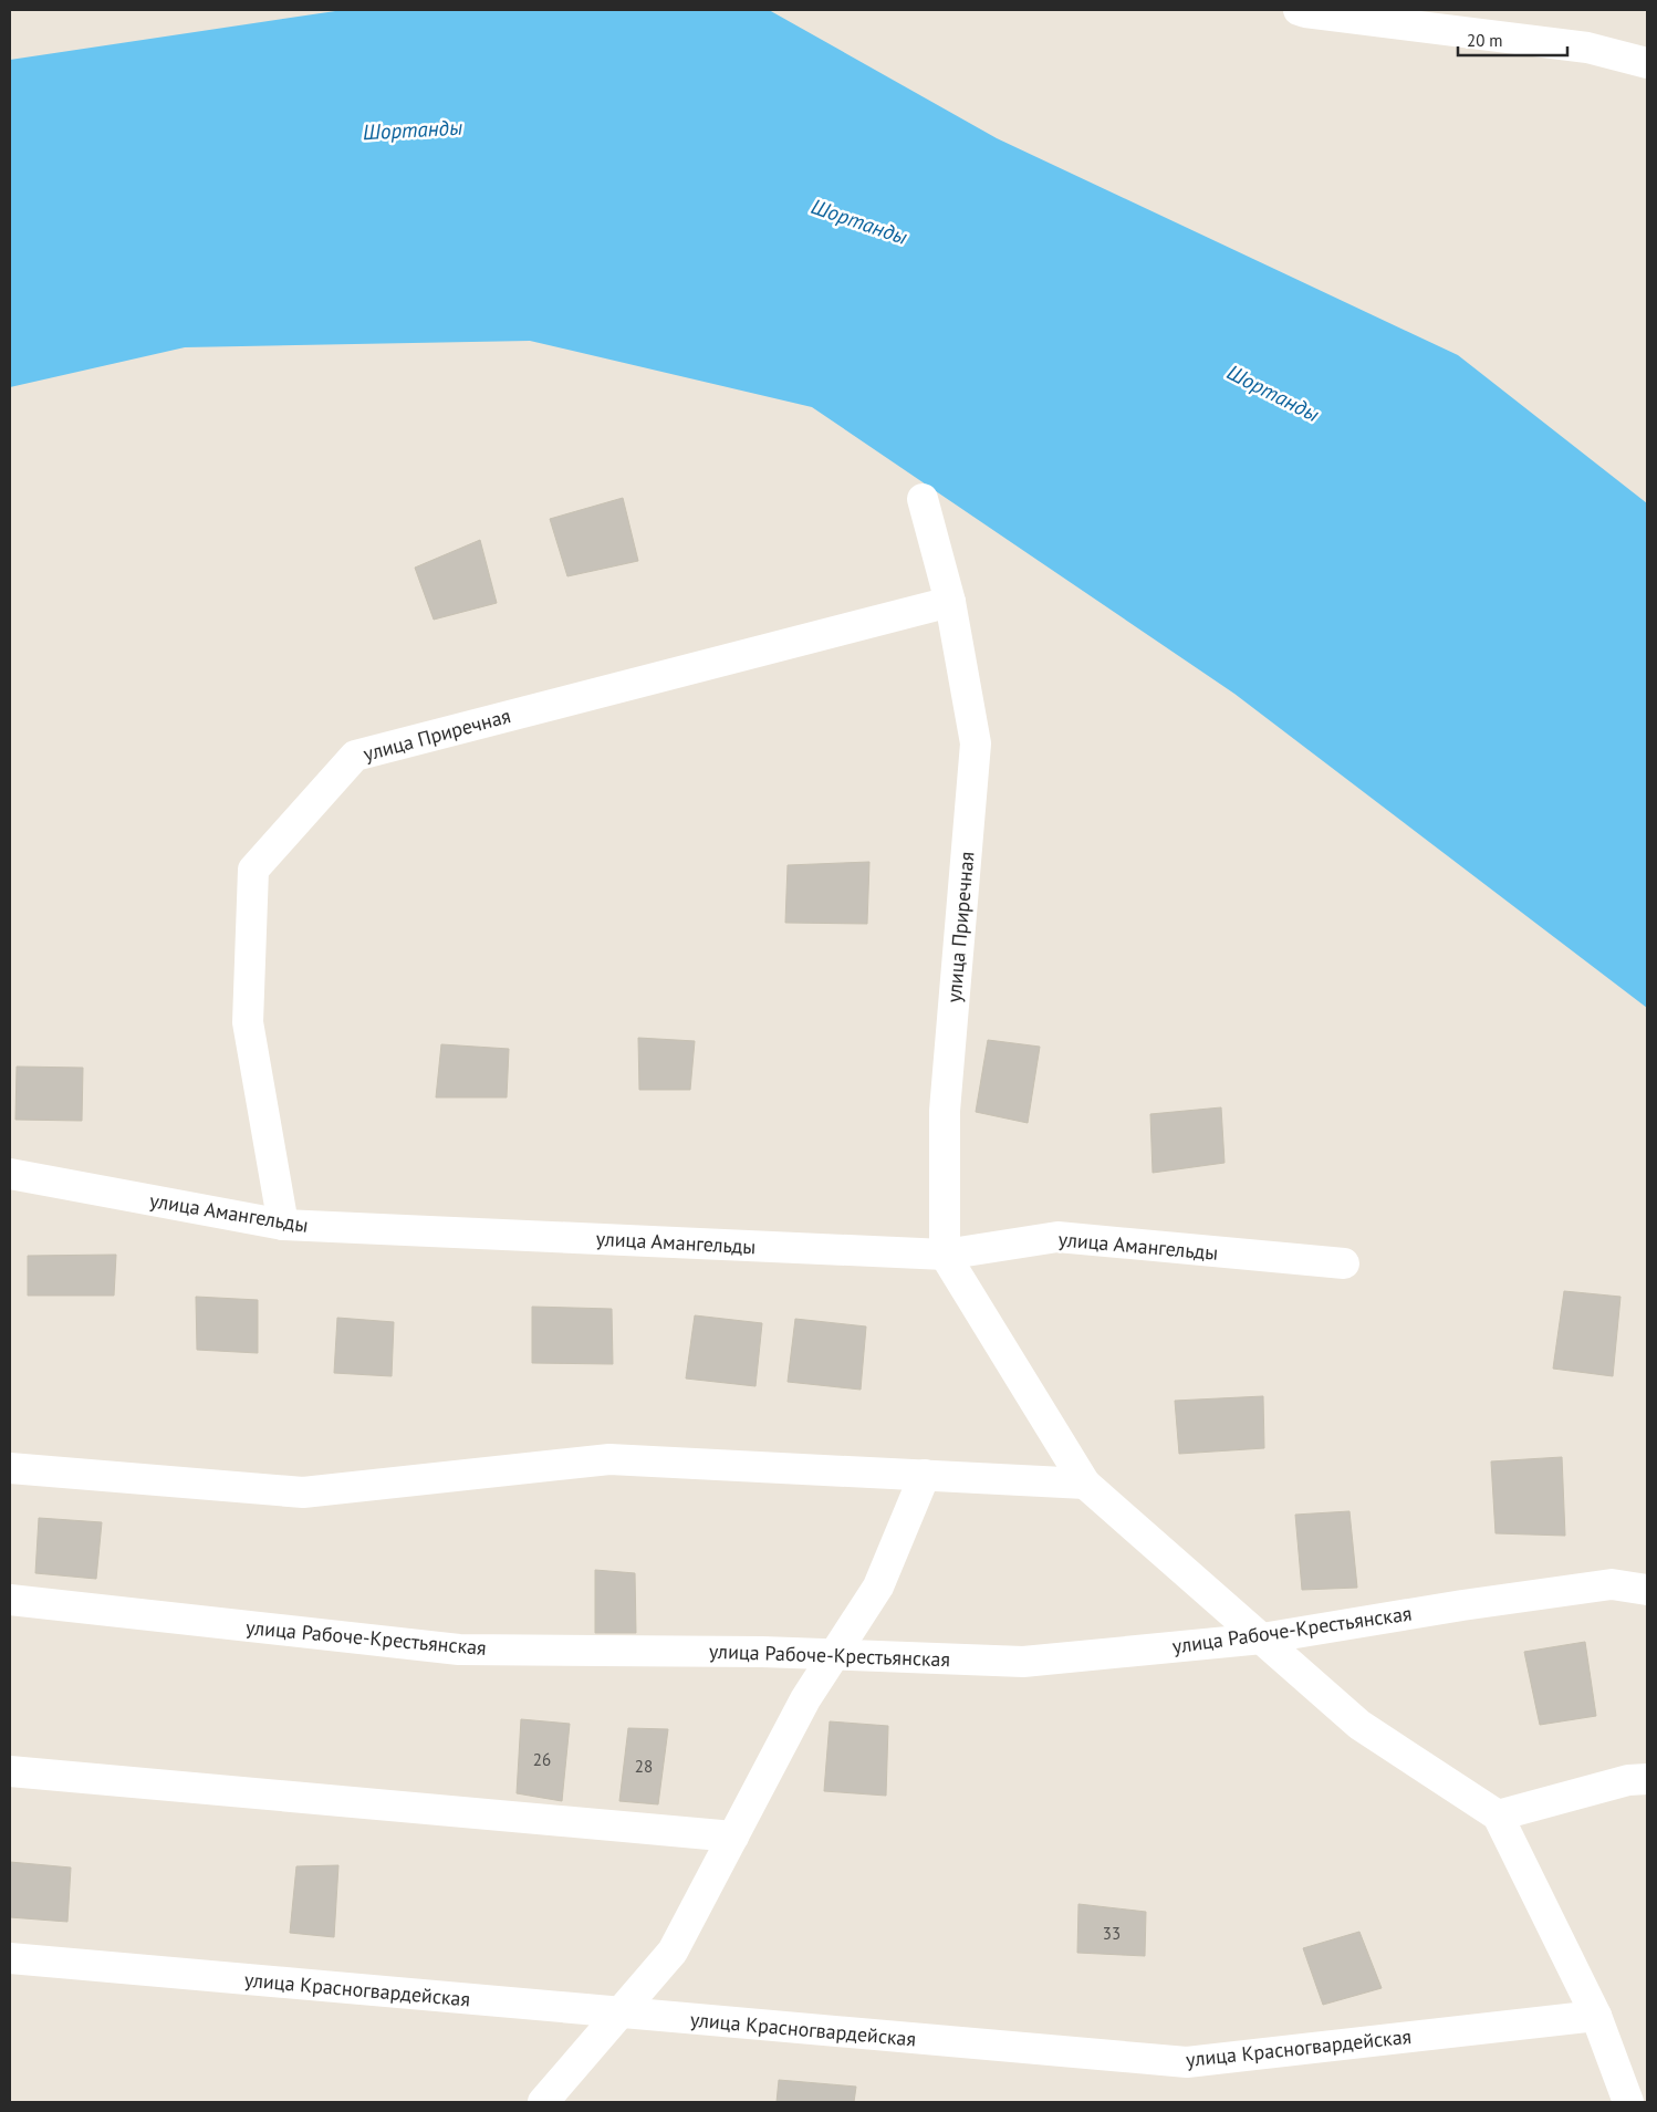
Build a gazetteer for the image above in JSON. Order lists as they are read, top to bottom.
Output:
{
  "streets": {
    "street": [
      "улица Приречная",
      "улица Амангельды",
      "улица Рабоче-Крестьянская",
      "улица Красногвардейская"
    ]
  },
  "crossings": [
    ["улица Приречная", "улица Амангельды"]
  ],
  "water": ["Шортанды"],
  "house_numbers": ["26", "28", "33"],
  "scale_bar": "20 m"
}
